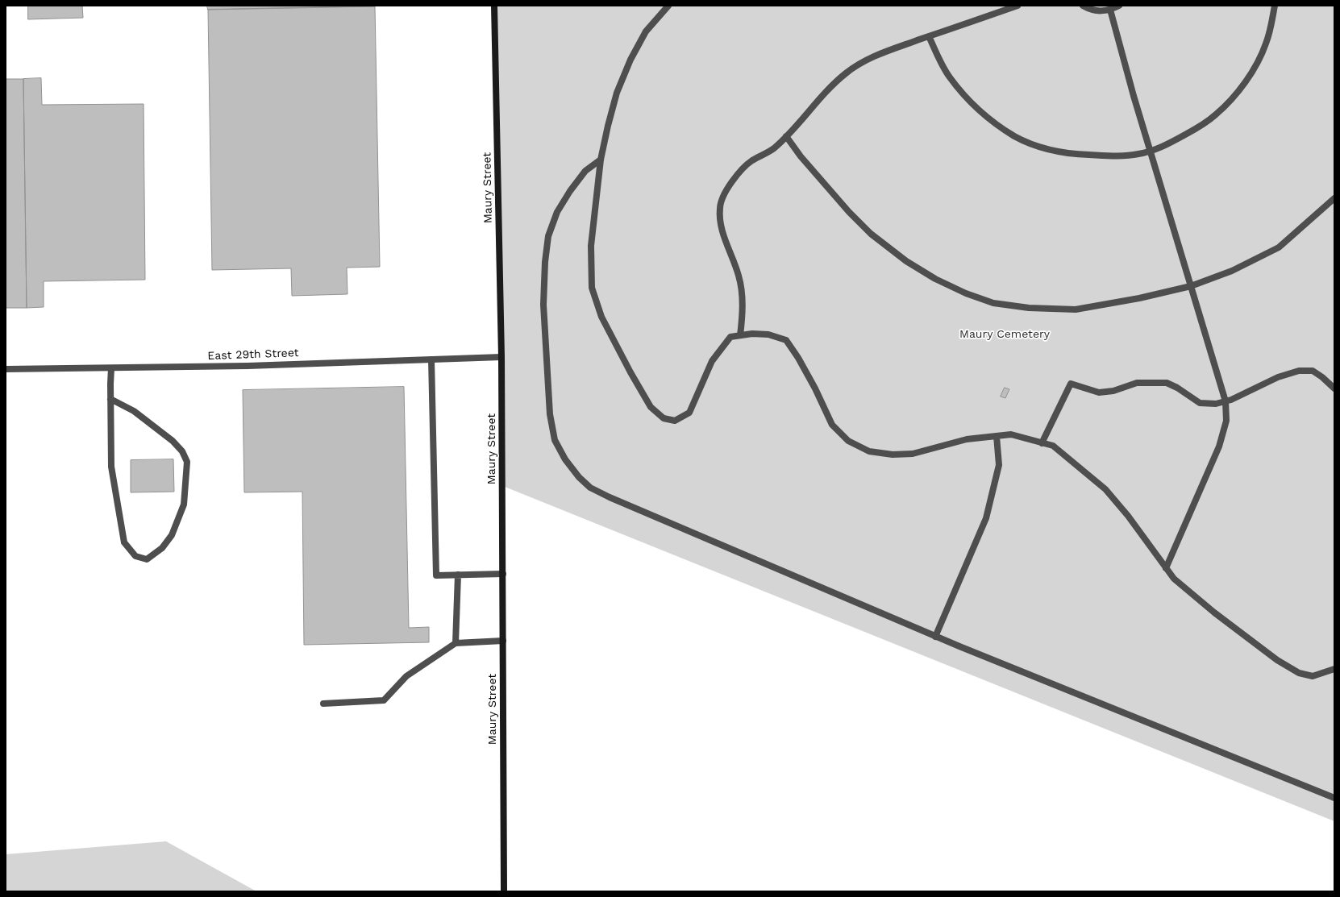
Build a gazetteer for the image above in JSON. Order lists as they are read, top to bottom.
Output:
{
  "streets": {
    "street": ["Maury Street", "East 29th Street"]
  },
  "crossings": [
    ["Maury Street", "East 29th Street"]
  ],
  "parks": ["Maury Cemetery"]
}
